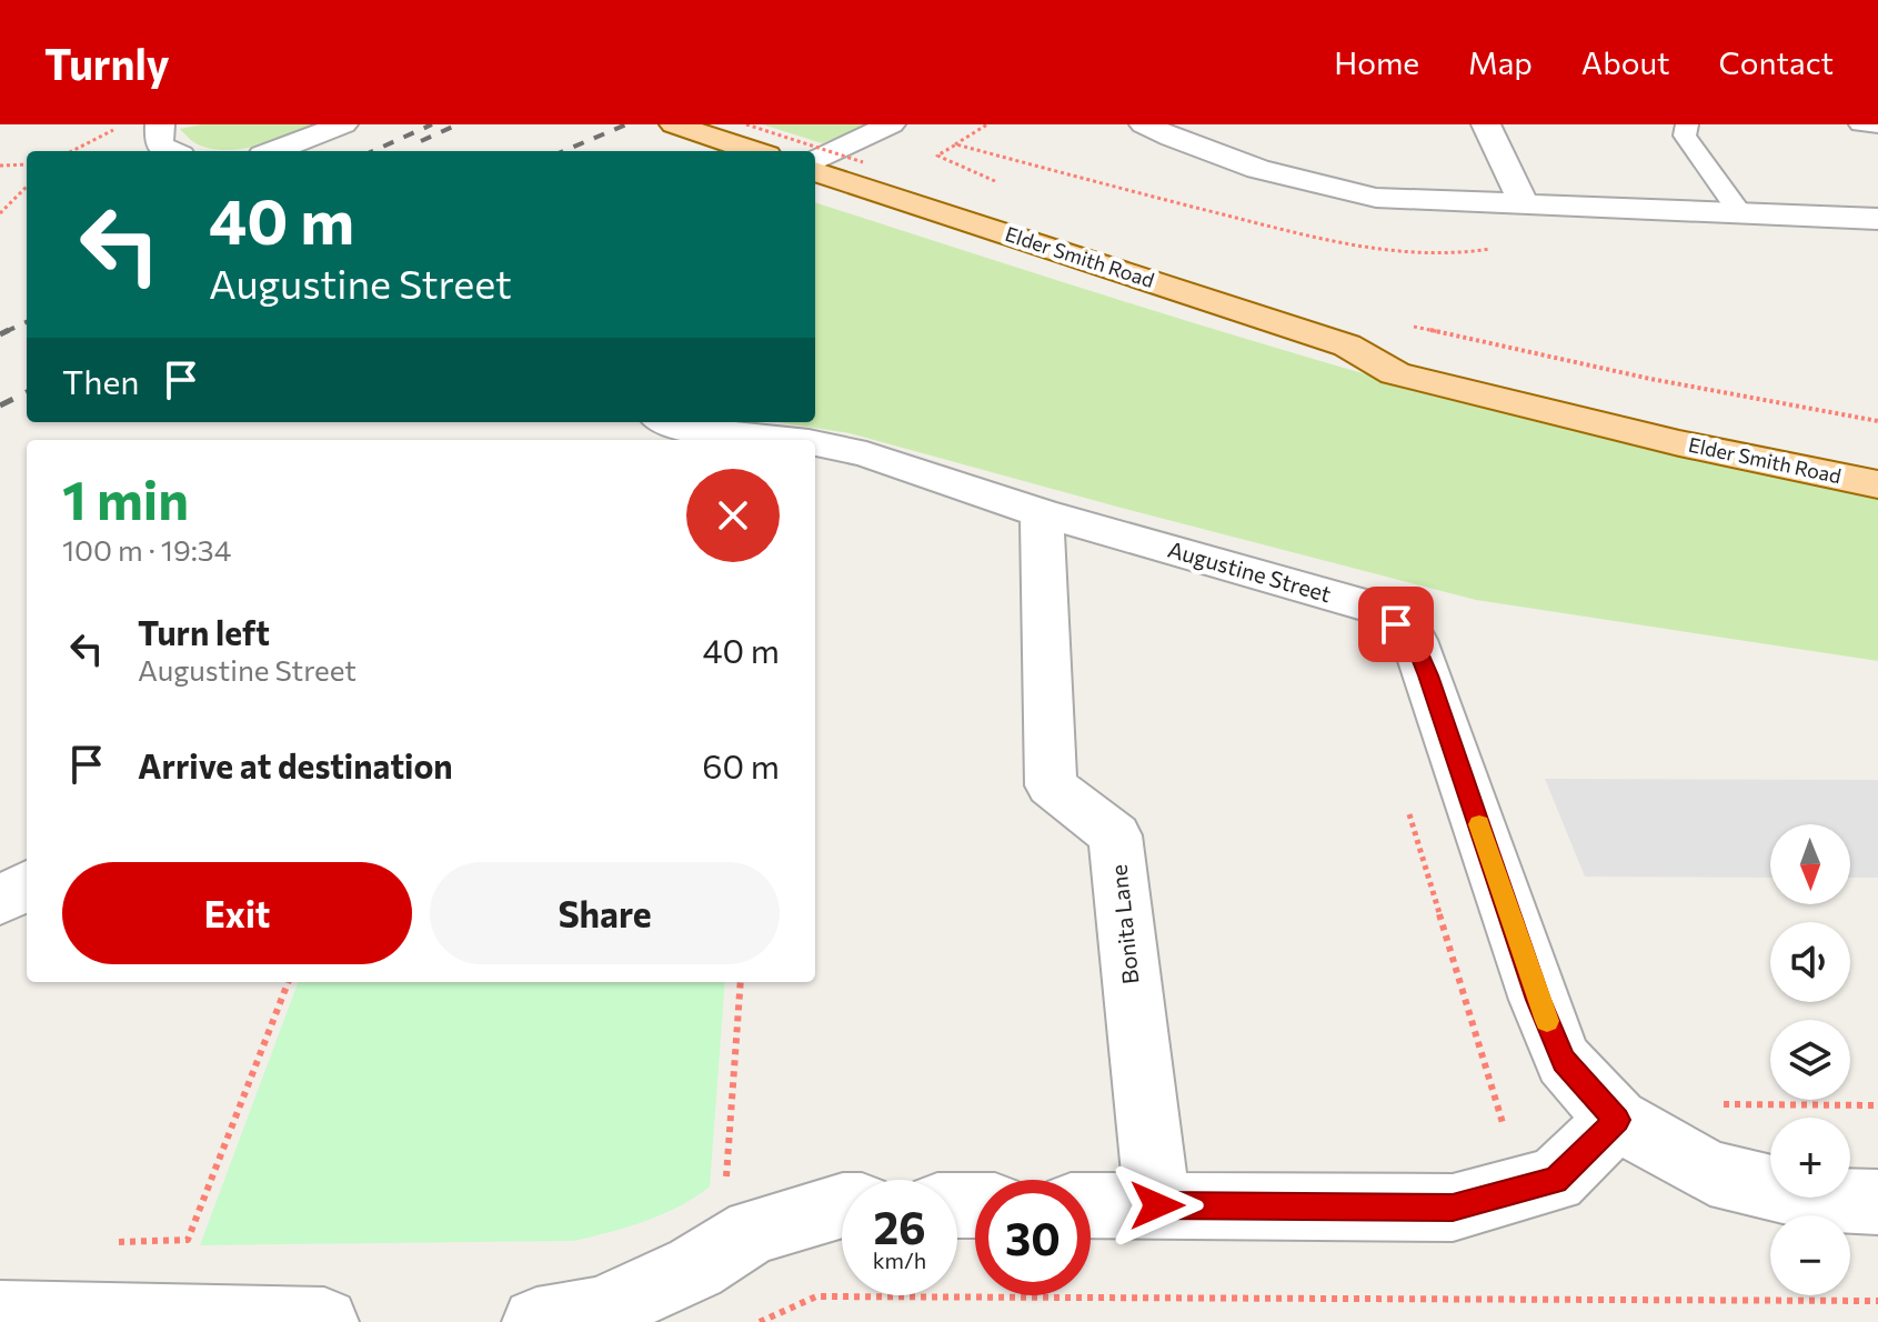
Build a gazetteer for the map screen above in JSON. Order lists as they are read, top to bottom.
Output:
{
  "streets": {
    "main road": ["Elder Smith Road"],
    "street": ["Augustine Street", "Bonita Lane"]
  },
  "crossings": [
    ["Augustine Street", "Bonita Lane"]
  ],
  "north": "bottom",
  "page": {
    "header": "Turnly",
    "nav": [
      "Home",
      "Map",
      "About",
      "Contact"
    ],
    "turn": ["40 m", "Augustine Street"],
    "then": "Then",
    "heading": ["1 min", "100 m · 19:34"],
    "list": [
      {
        "name": "Turn left",
        "note": "Augustine Street",
        "value": "40 m"
      },
      {
        "name": "Arrive at destination",
        "value": "60 m"
      }
    ],
    "map_buttons": ["+", "−"],
    "buttons": ["Exit", "Share"],
    "speed": "26 km/h",
    "limit": "30"
  }
}
